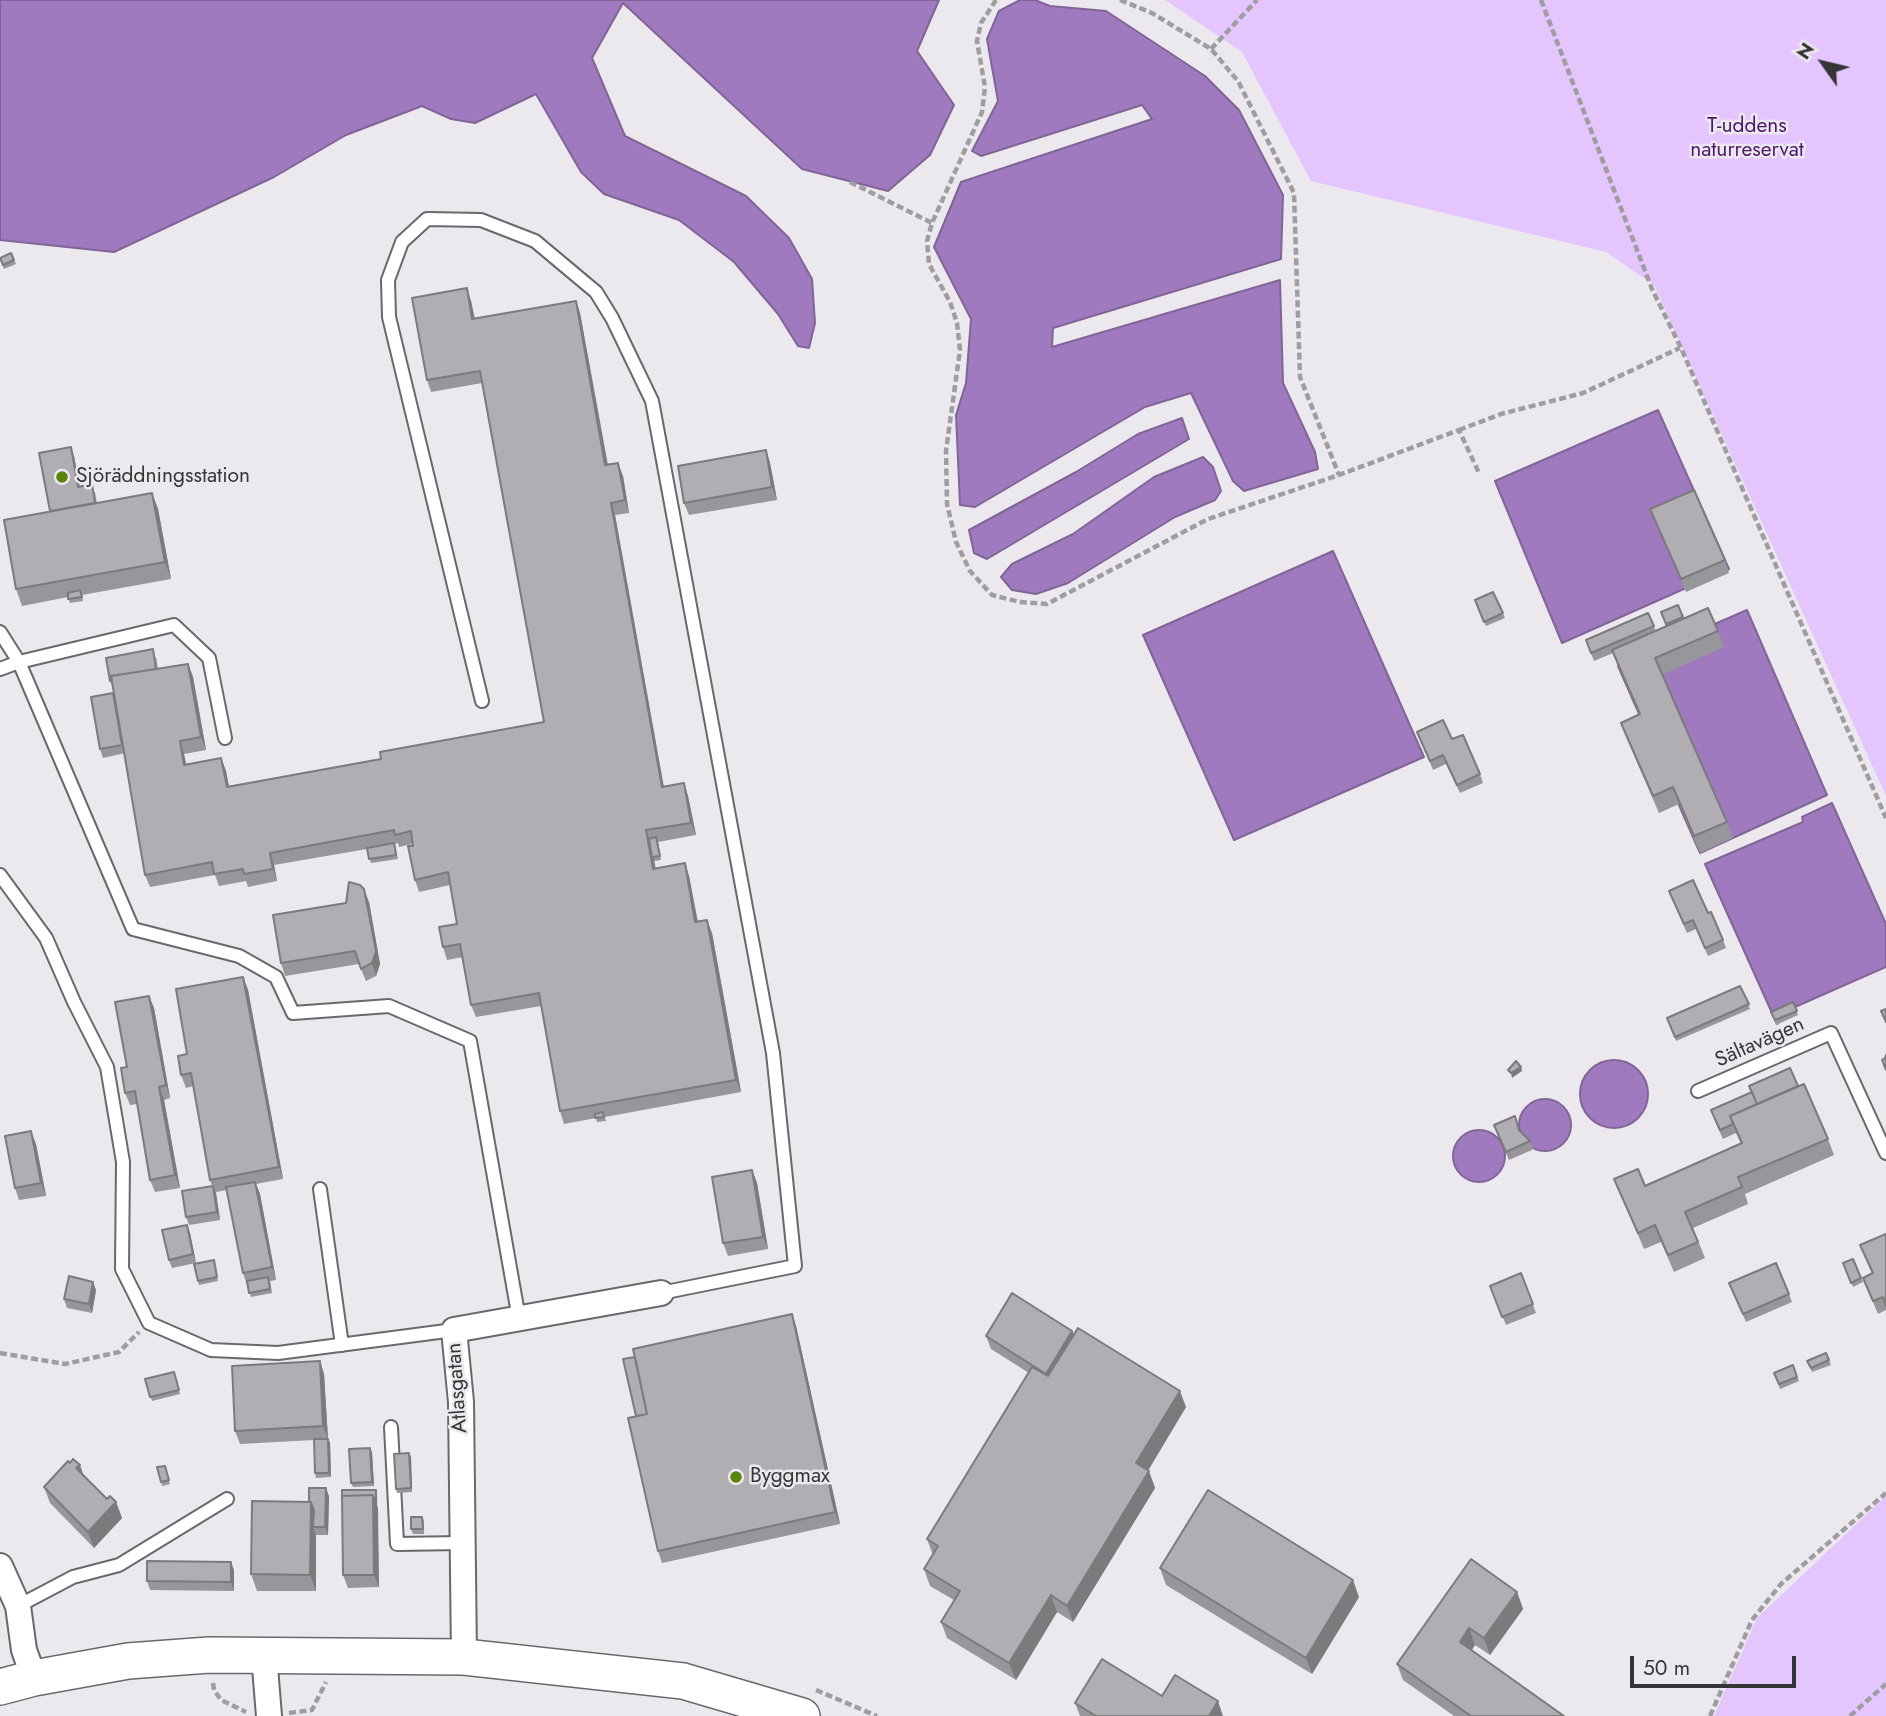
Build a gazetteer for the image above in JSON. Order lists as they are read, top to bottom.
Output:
{
  "streets": {
    "street": ["Atlasgatan"],
    "lane": ["Sältavägen"]
  },
  "parks": ["T-uddens naturreservat"],
  "places": ["Sjöräddningsstation", "Byggmax"],
  "scale_bar": "50 m",
  "north": "top left"
}
